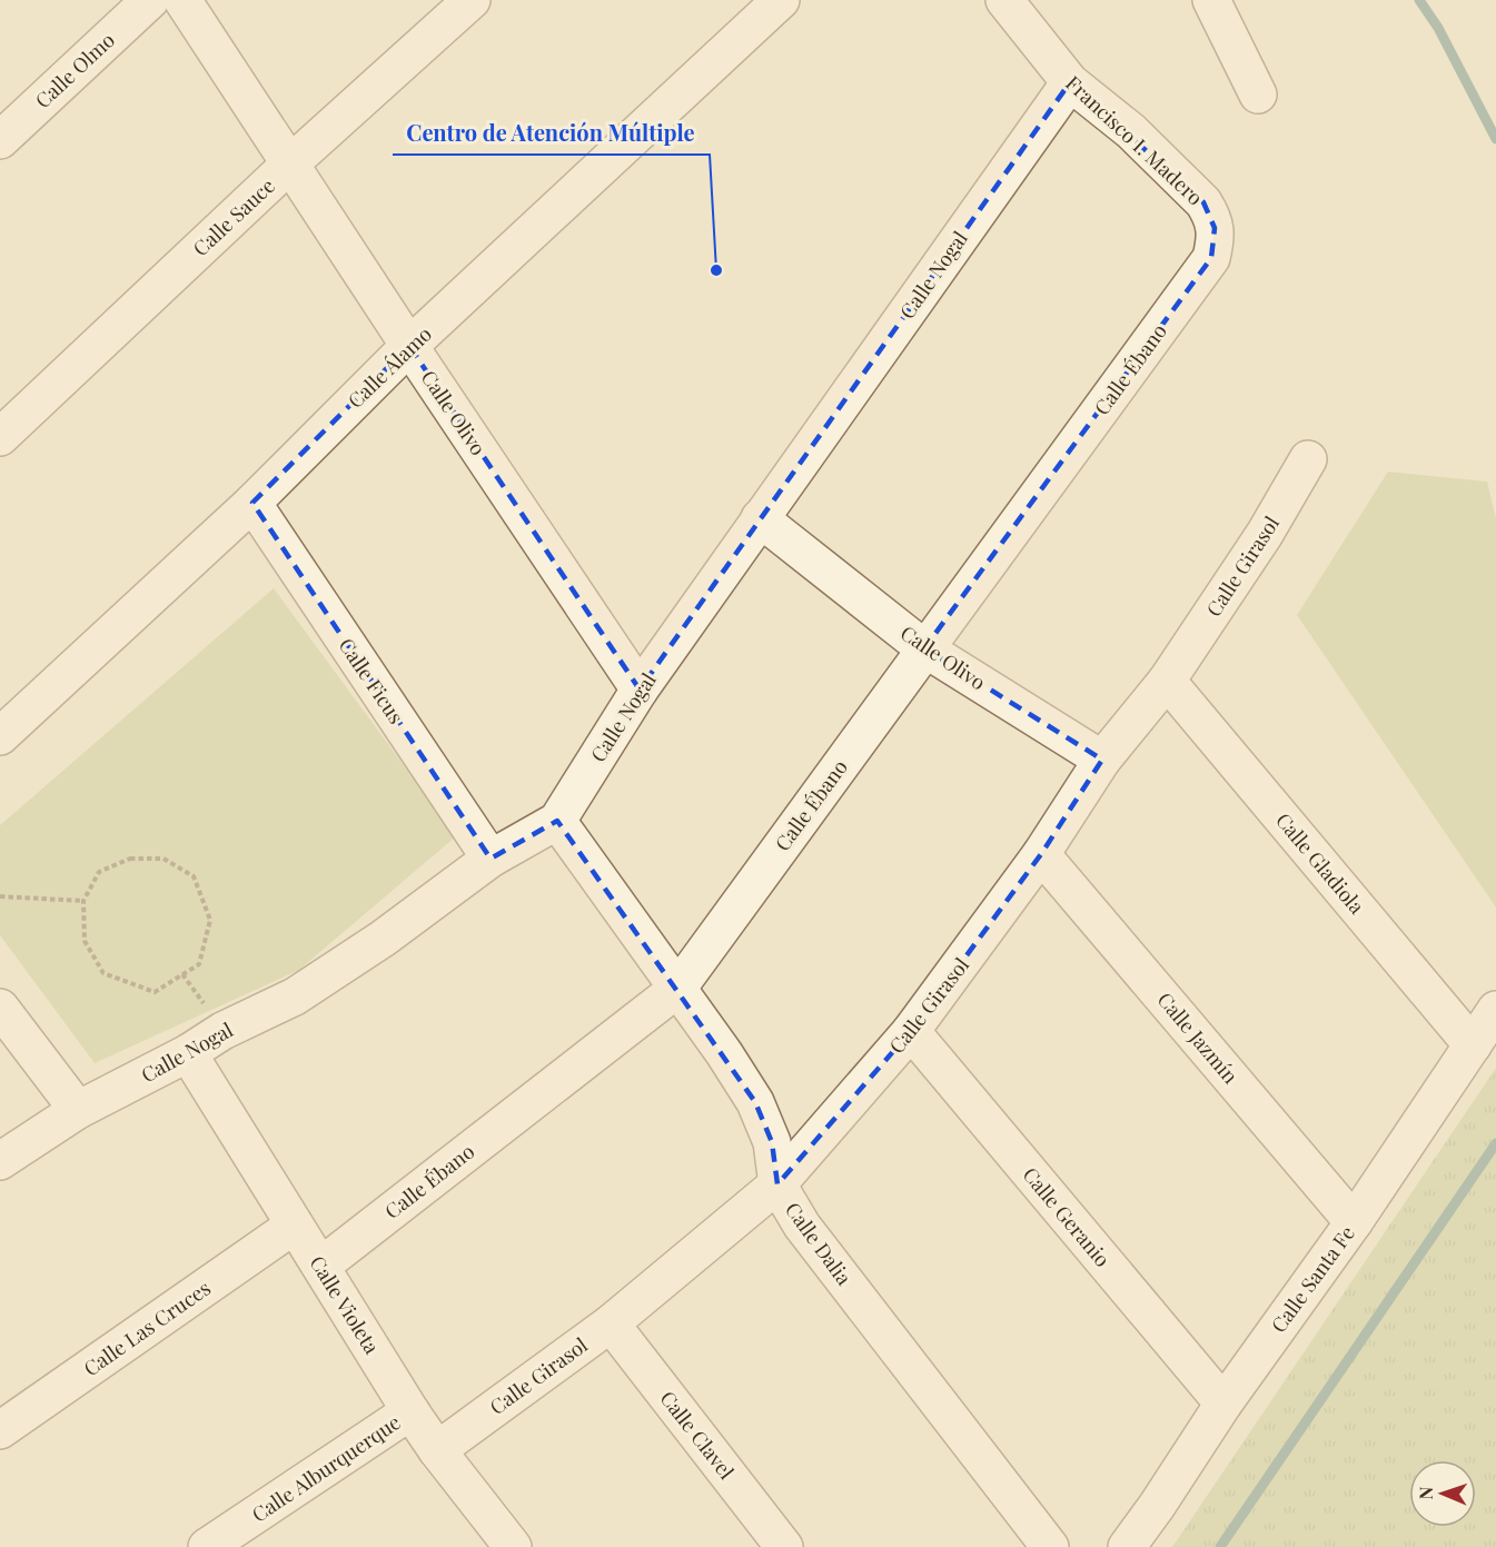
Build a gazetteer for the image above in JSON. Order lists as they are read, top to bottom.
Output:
{
  "streets": {
    "street": [
      "Calle Olmo",
      "Francisco I. Madero",
      "Calle Sauce",
      "Calle Nogal",
      "Calle Álamo",
      "Calle Ébano",
      "Calle Olivo",
      "Calle Girasol",
      "Calle Ficus",
      "Calle Gladiola",
      "Calle Jazmín",
      "Calle Geranio",
      "Calle Dalia",
      "Calle Santa Fe",
      "Calle Violeta",
      "Calle Las Cruces",
      "Calle Clavel",
      "Calle Alburquerque"
    ]
  },
  "crossings": [
    ["Francisco I. Madero", "Calle Nogal"],
    ["Francisco I. Madero", "Calle Ébano"],
    ["Calle Sauce", "Calle Olivo"],
    ["Calle Nogal", "Calle Olivo"],
    ["Calle Nogal", "Calle Ficus"],
    ["Calle Nogal", "Calle Dalia"],
    ["Calle Nogal", "Calle Violeta"],
    ["Calle Álamo", "Calle Olivo"],
    ["Calle Álamo", "Calle Ficus"],
    ["Calle Ébano", "Calle Olivo"],
    ["Calle Ébano", "Calle Dalia"],
    ["Calle Ébano", "Calle Violeta"],
    ["Calle Olivo", "Calle Girasol"],
    ["Calle Girasol", "Calle Gladiola"],
    ["Calle Girasol", "Calle Jazmín"],
    ["Calle Girasol", "Calle Geranio"],
    ["Calle Girasol", "Calle Dalia"],
    ["Calle Girasol", "Calle Violeta"],
    ["Calle Girasol", "Calle Clavel"],
    ["Calle Gladiola", "Calle Santa Fe"],
    ["Calle Jazmín", "Calle Santa Fe"],
    ["Calle Geranio", "Calle Santa Fe"],
    ["Calle Violeta", "Calle Las Cruces"],
    ["Calle Violeta", "Calle Alburquerque"]
  ],
  "places": ["Centro de Atención Múltiple"],
  "north": "left"
}
